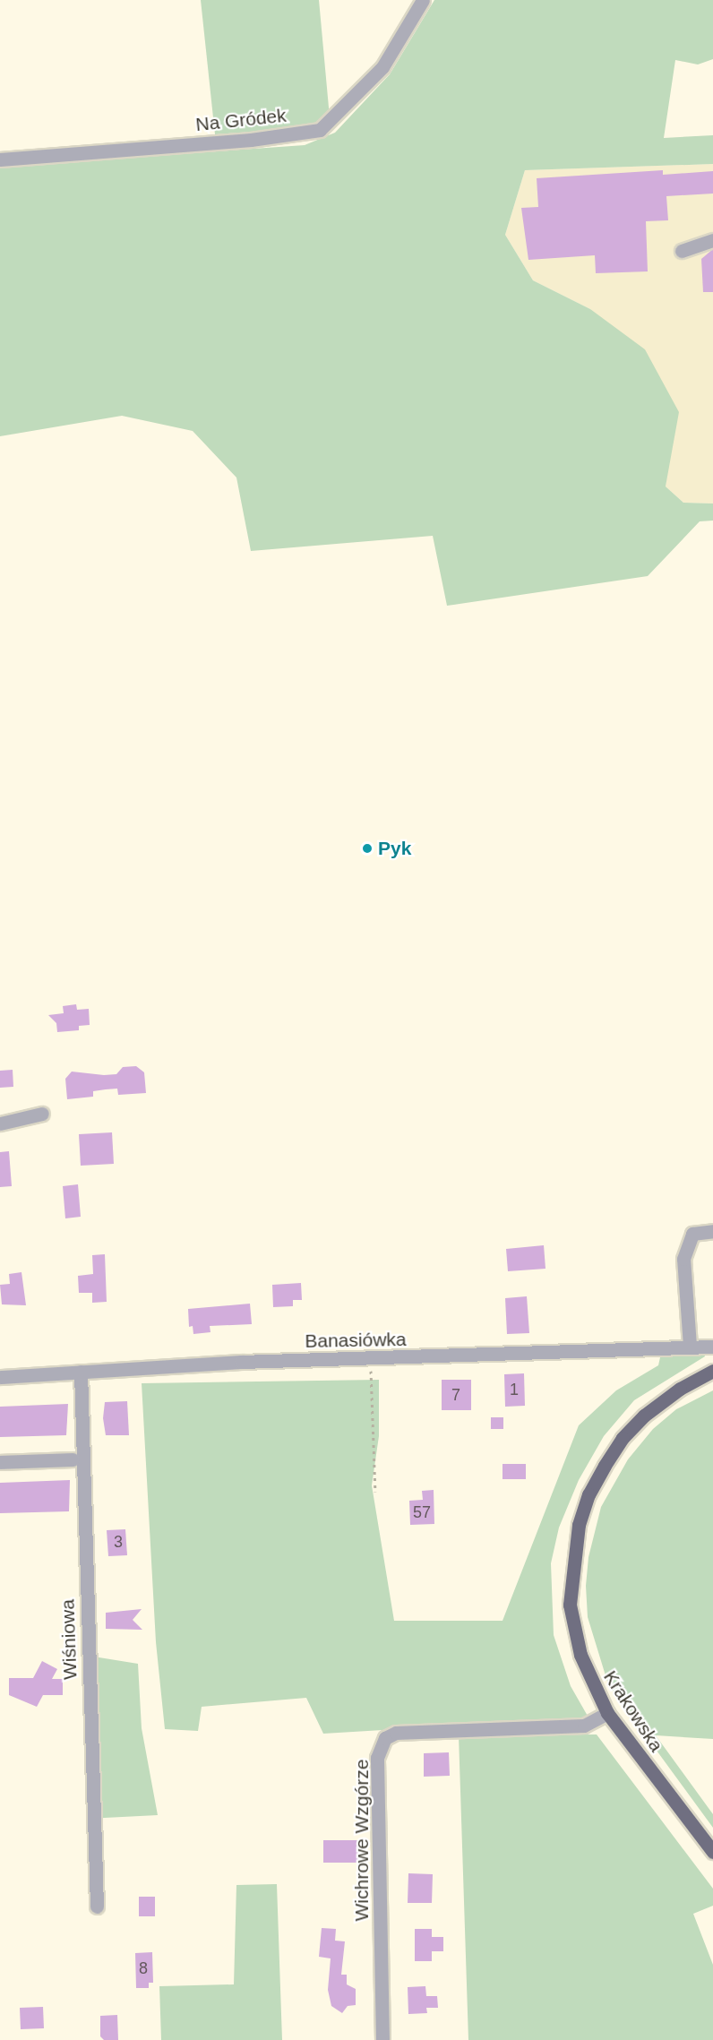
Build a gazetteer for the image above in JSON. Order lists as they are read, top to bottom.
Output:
{
  "streets": {
    "main road": ["Krakowska"],
    "street": [
      "Na Gródek",
      "Banasiówka",
      "Wiśniowa",
      "Wichrowe Wzgórze"
    ]
  },
  "crossings": [
    ["Banasiówka", "Wiśniowa"],
    ["Krakowska", "Wichrowe Wzgórze"]
  ],
  "places": ["Pyk"],
  "house_numbers": [
    "1",
    "7",
    "57",
    "3",
    "8"
  ]
}
